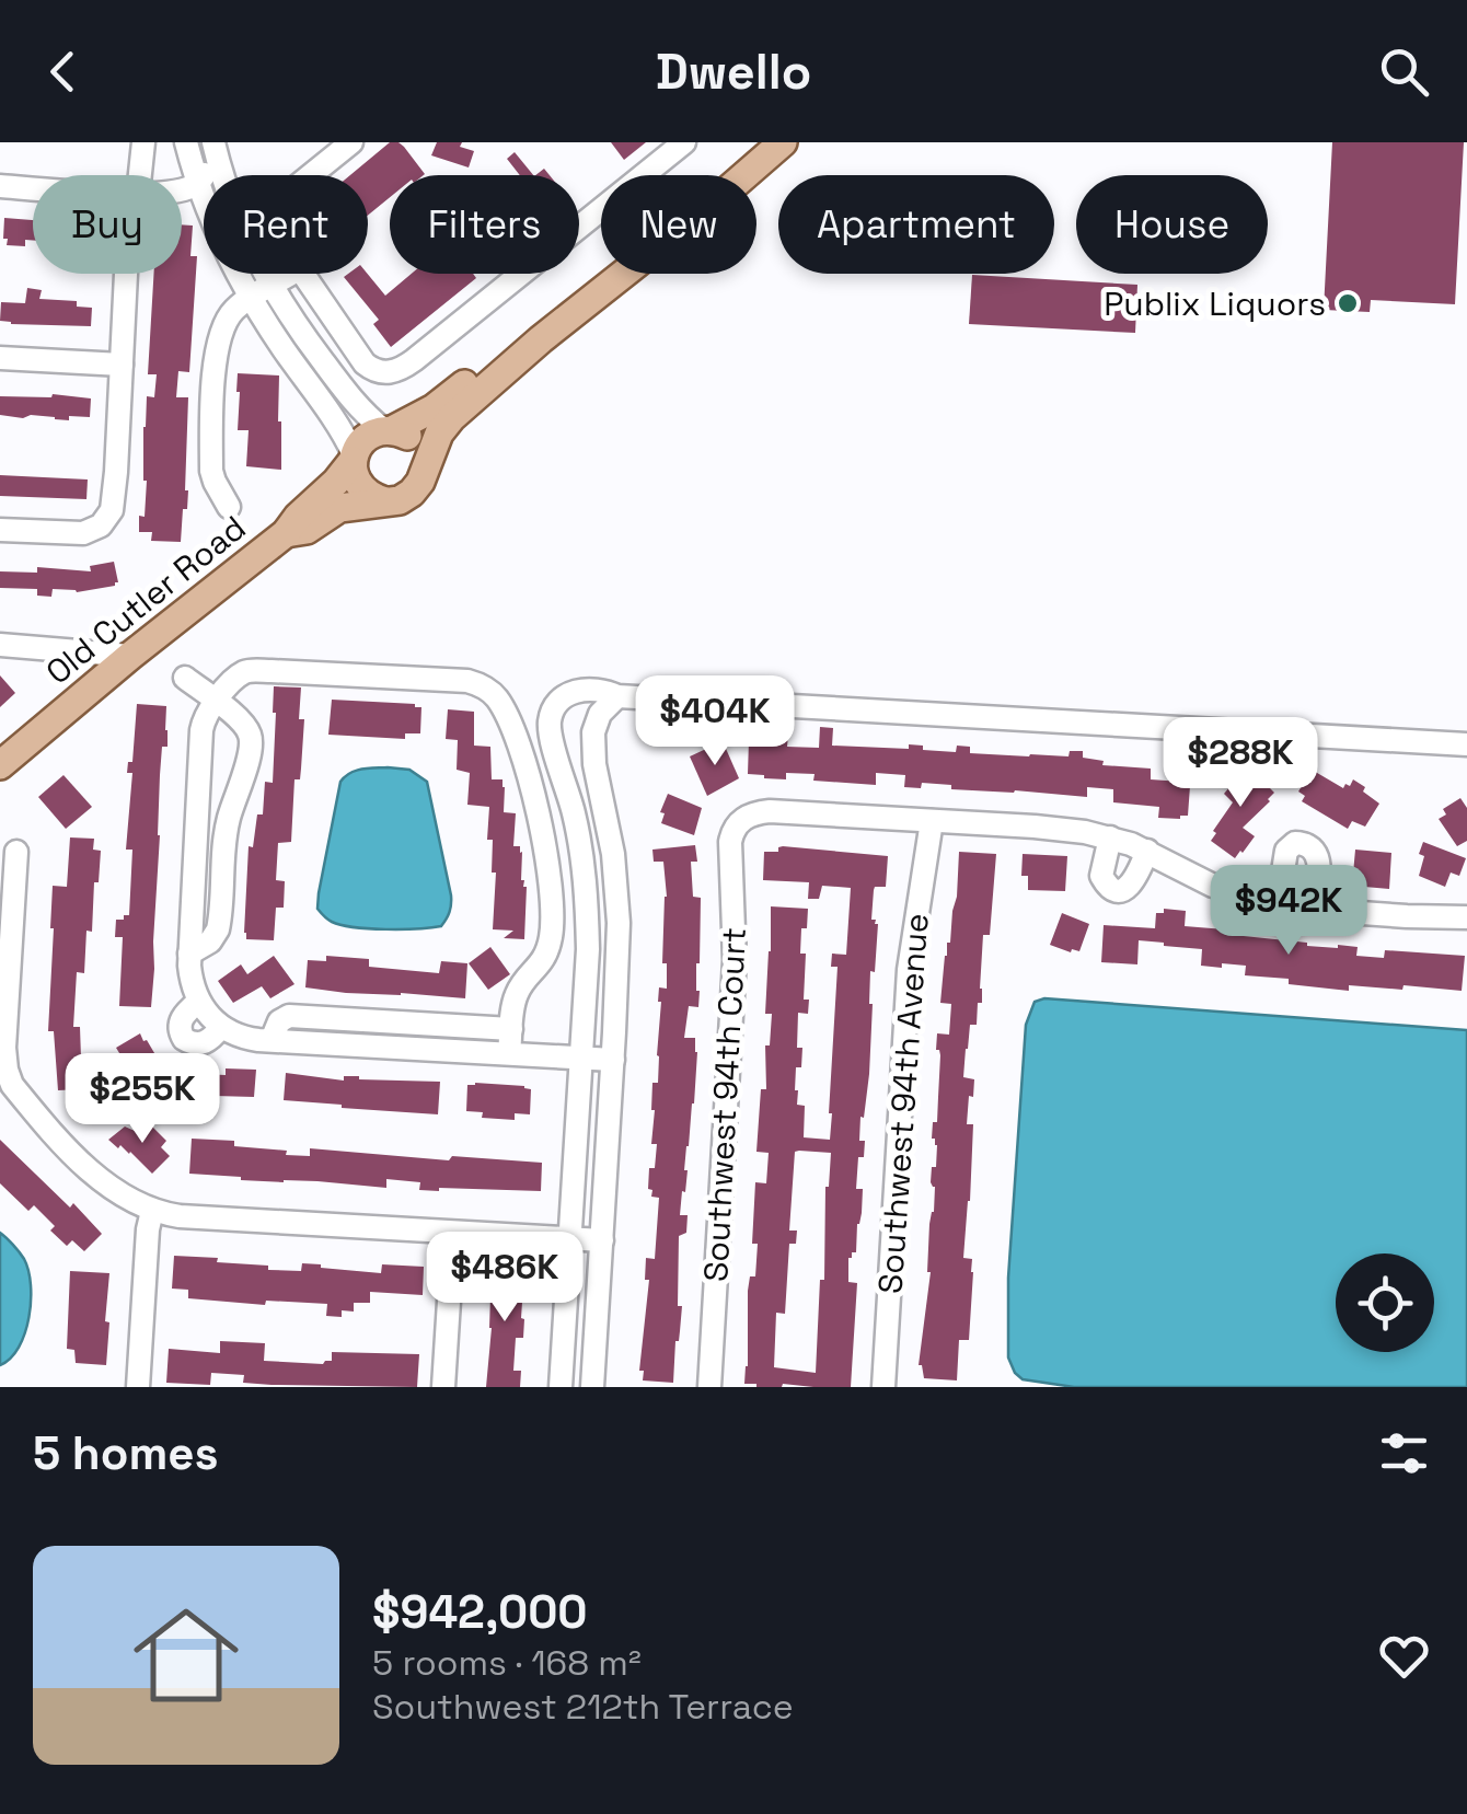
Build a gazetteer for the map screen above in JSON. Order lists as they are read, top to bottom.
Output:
{
  "streets": {
    "main road": ["Old Cutler Road"],
    "street": ["Southwest 94th Avenue", "Southwest 94th Court"]
  },
  "crossings": [
    ["Southwest 94th Avenue", "Southwest 94th Court"]
  ],
  "places": ["Publix Liquors"],
  "page": {
    "header": "Dwello",
    "chip": [
      "Buy",
      "Rent",
      "Filters",
      "New",
      "Apartment",
      "House"
    ],
    "price": [
      "$404K",
      "$288K",
      "$942K",
      "$255K",
      "$486K"
    ],
    "heading": "5 homes",
    "list": [
      {
        "name": "$942,000",
        "note": "5 rooms · 168 m² · Southwest 212th Terrace"
      }
    ]
  }
}
